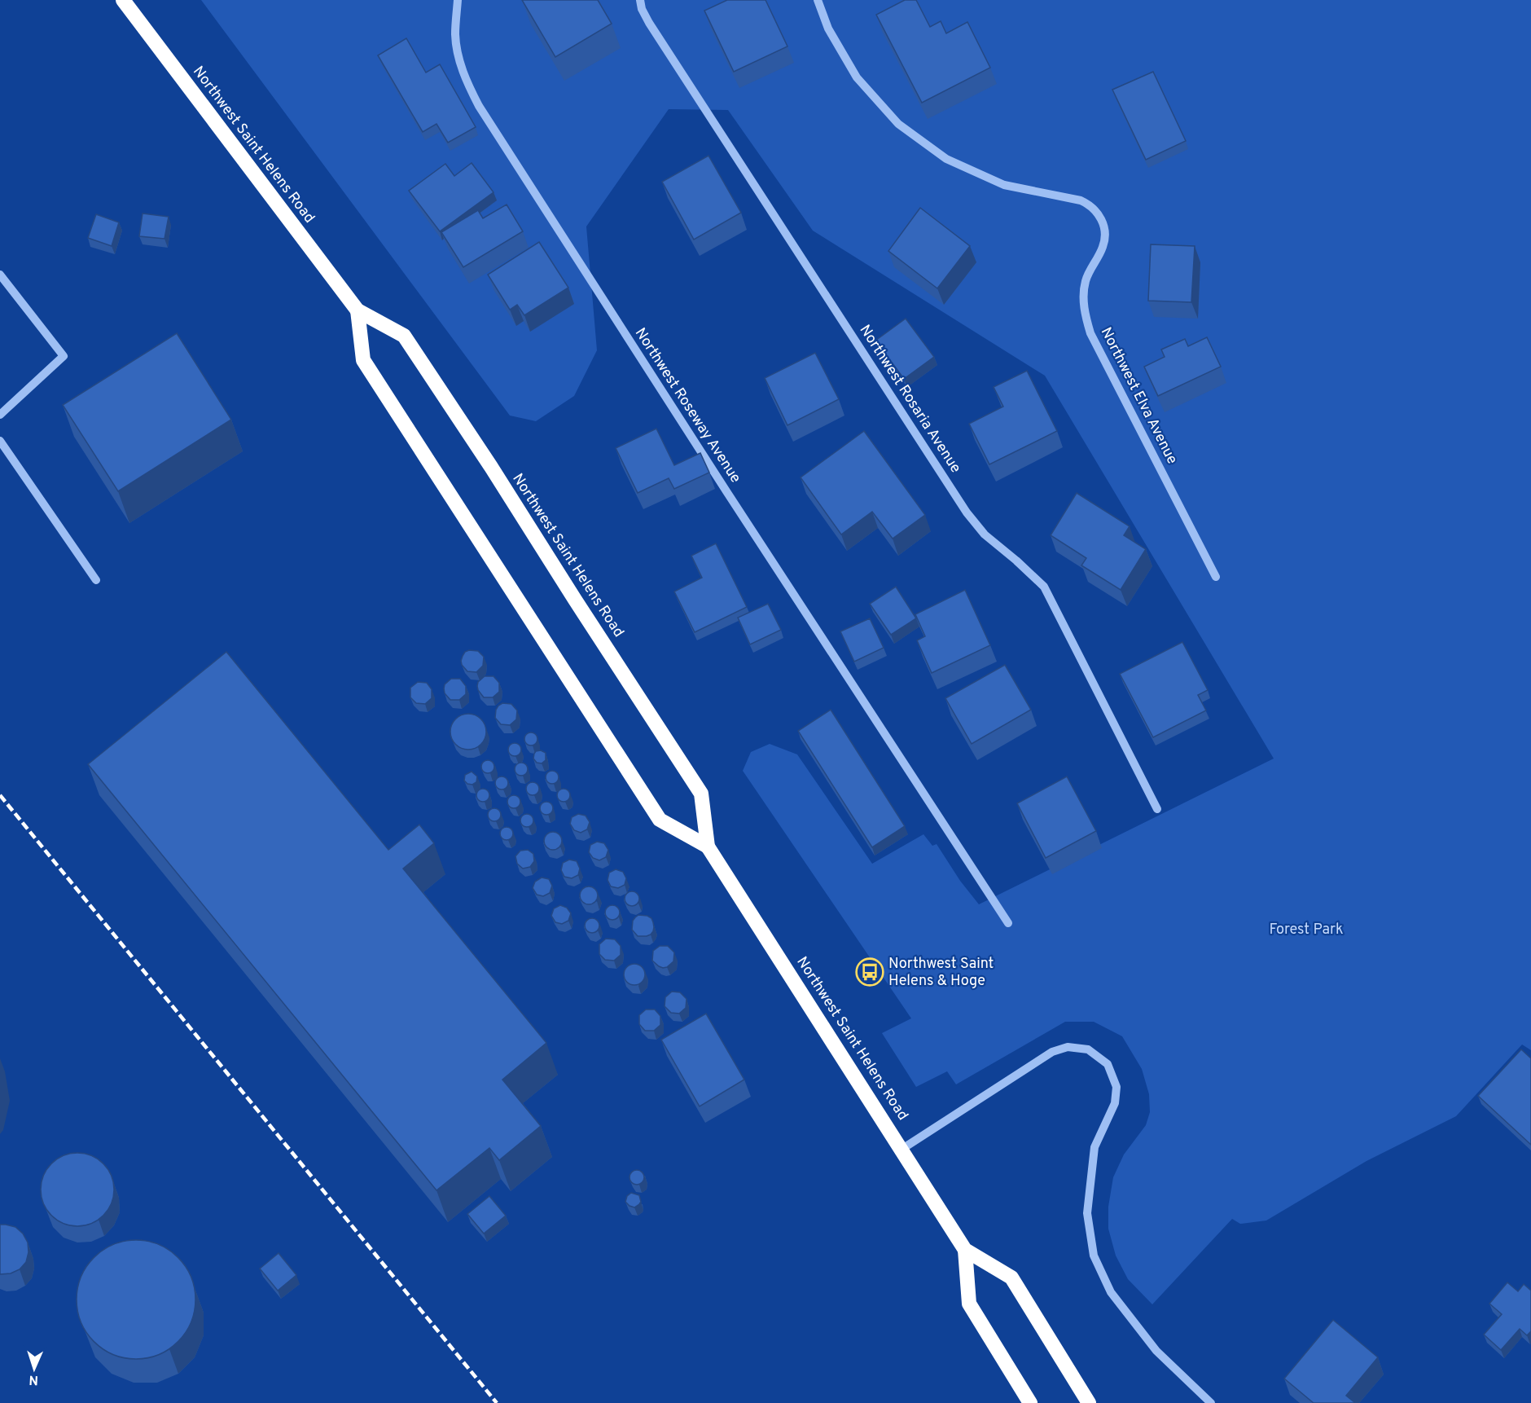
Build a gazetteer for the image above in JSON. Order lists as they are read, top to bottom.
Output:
{
  "streets": {
    "highway": ["Northwest Saint Helens Road"],
    "street": ["Northwest Elva Avenue", "Northwest Rosaria Avenue", "Northwest Roseway Avenue"]
  },
  "parks": ["Forest Park"],
  "places": {
    "bus stop": ["Northwest Saint Helens & Hoge"]
  },
  "north": "bottom"
}
